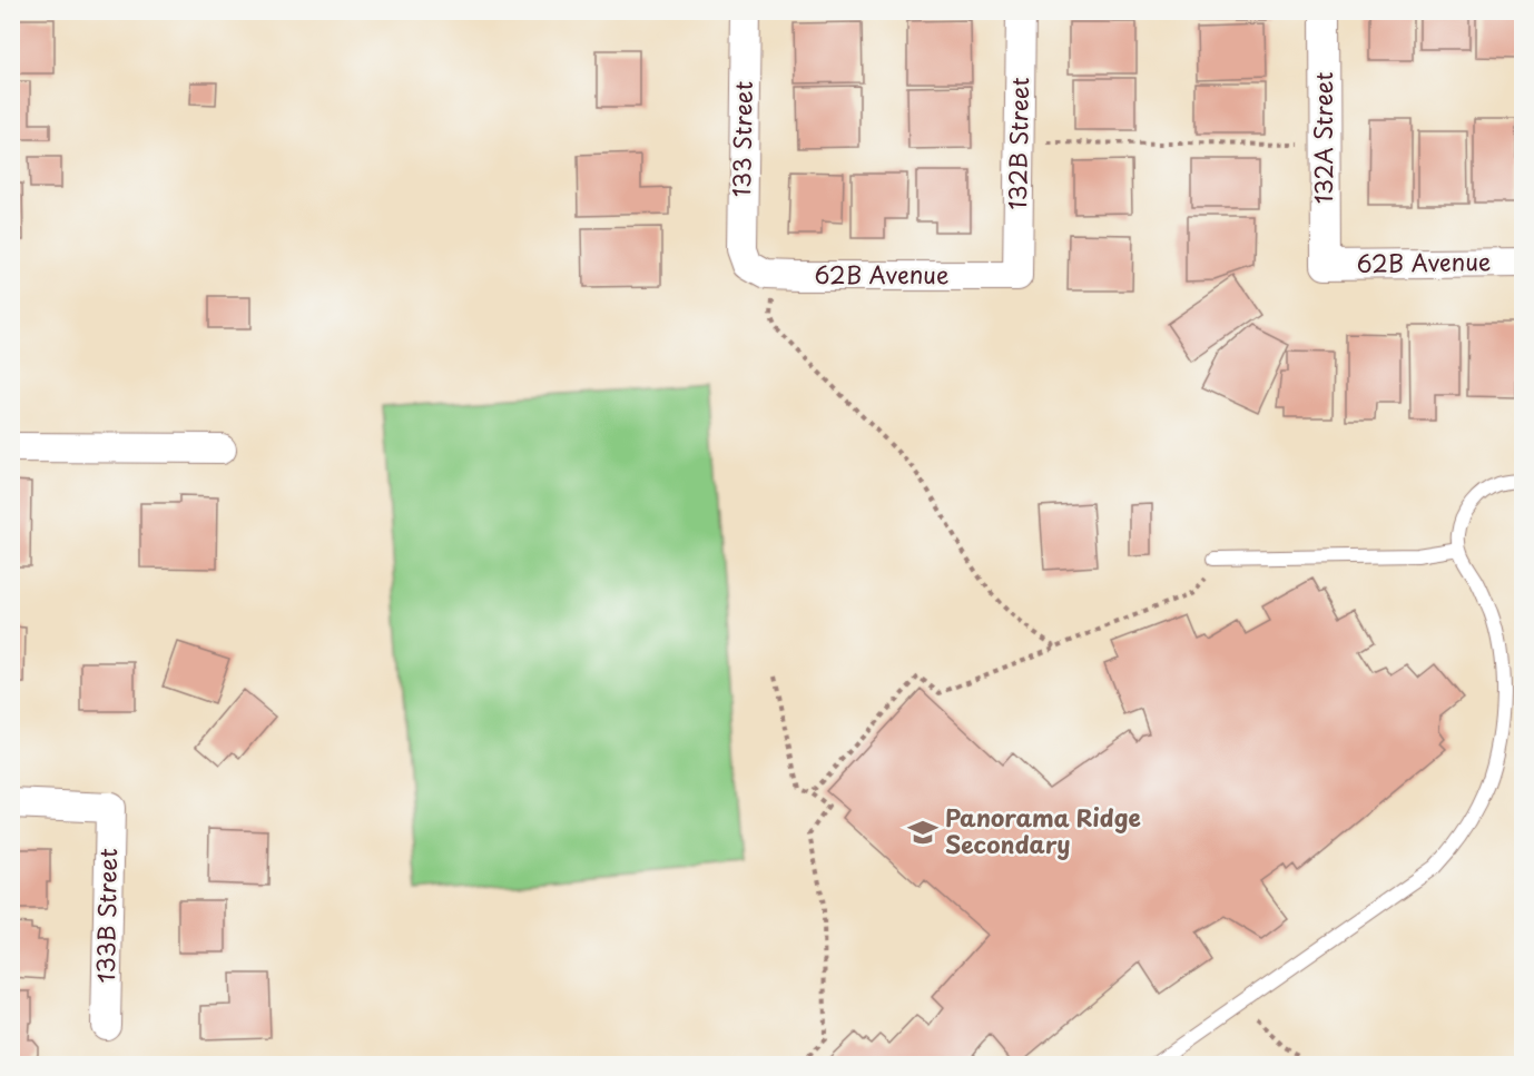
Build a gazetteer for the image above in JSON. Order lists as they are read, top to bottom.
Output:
{
  "streets": {
    "street": [
      "132A Street",
      "133 Street",
      "132B Street",
      "62B Avenue",
      "133B Street"
    ]
  },
  "crossings": [
    ["132A Street", "62B Avenue"],
    ["133 Street", "62B Avenue"],
    ["132B Street", "62B Avenue"]
  ],
  "places": {
    "school or university": ["Panorama Ridge Secondary"]
  }
}
